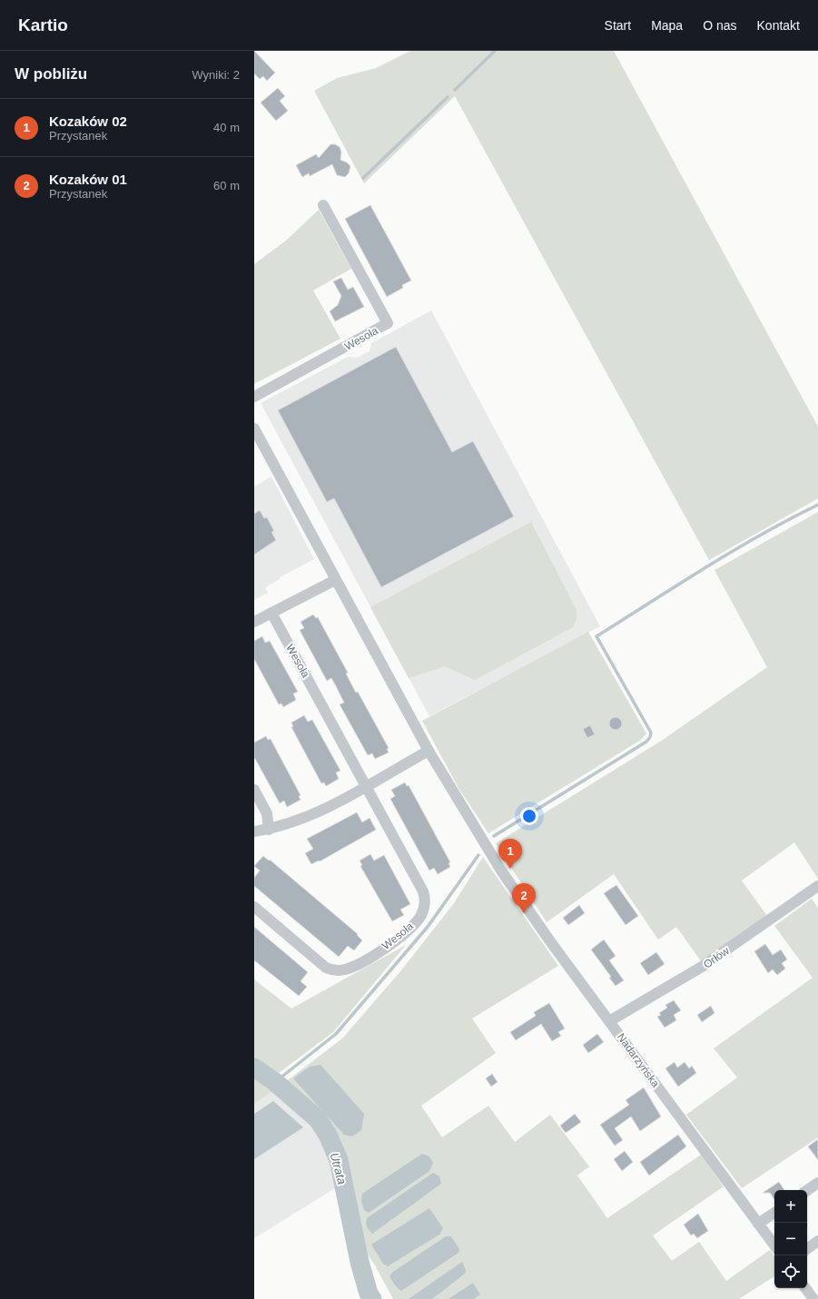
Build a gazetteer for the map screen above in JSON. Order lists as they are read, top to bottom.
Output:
{
  "streets": {
    "street": ["Wesoła", "Orłów", "Nadarzyńska"]
  },
  "crossings": [
    ["Orłów", "Nadarzyńska"]
  ],
  "water": ["Utrata"],
  "page": {
    "header": "Kartio",
    "nav": [
      "Start",
      "Mapa",
      "O nas",
      "Kontakt"
    ],
    "heading": ["W pobliżu", "Wyniki: 2"],
    "list": [
      {
        "mark": "1",
        "name": "Kozaków 02",
        "note": "Przystanek",
        "value": "40 m"
      },
      {
        "mark": "2",
        "name": "Kozaków 01",
        "note": "Przystanek",
        "value": "60 m"
      }
    ],
    "pins": ["1", "2"],
    "map_buttons": ["+", "−"]
  }
}
